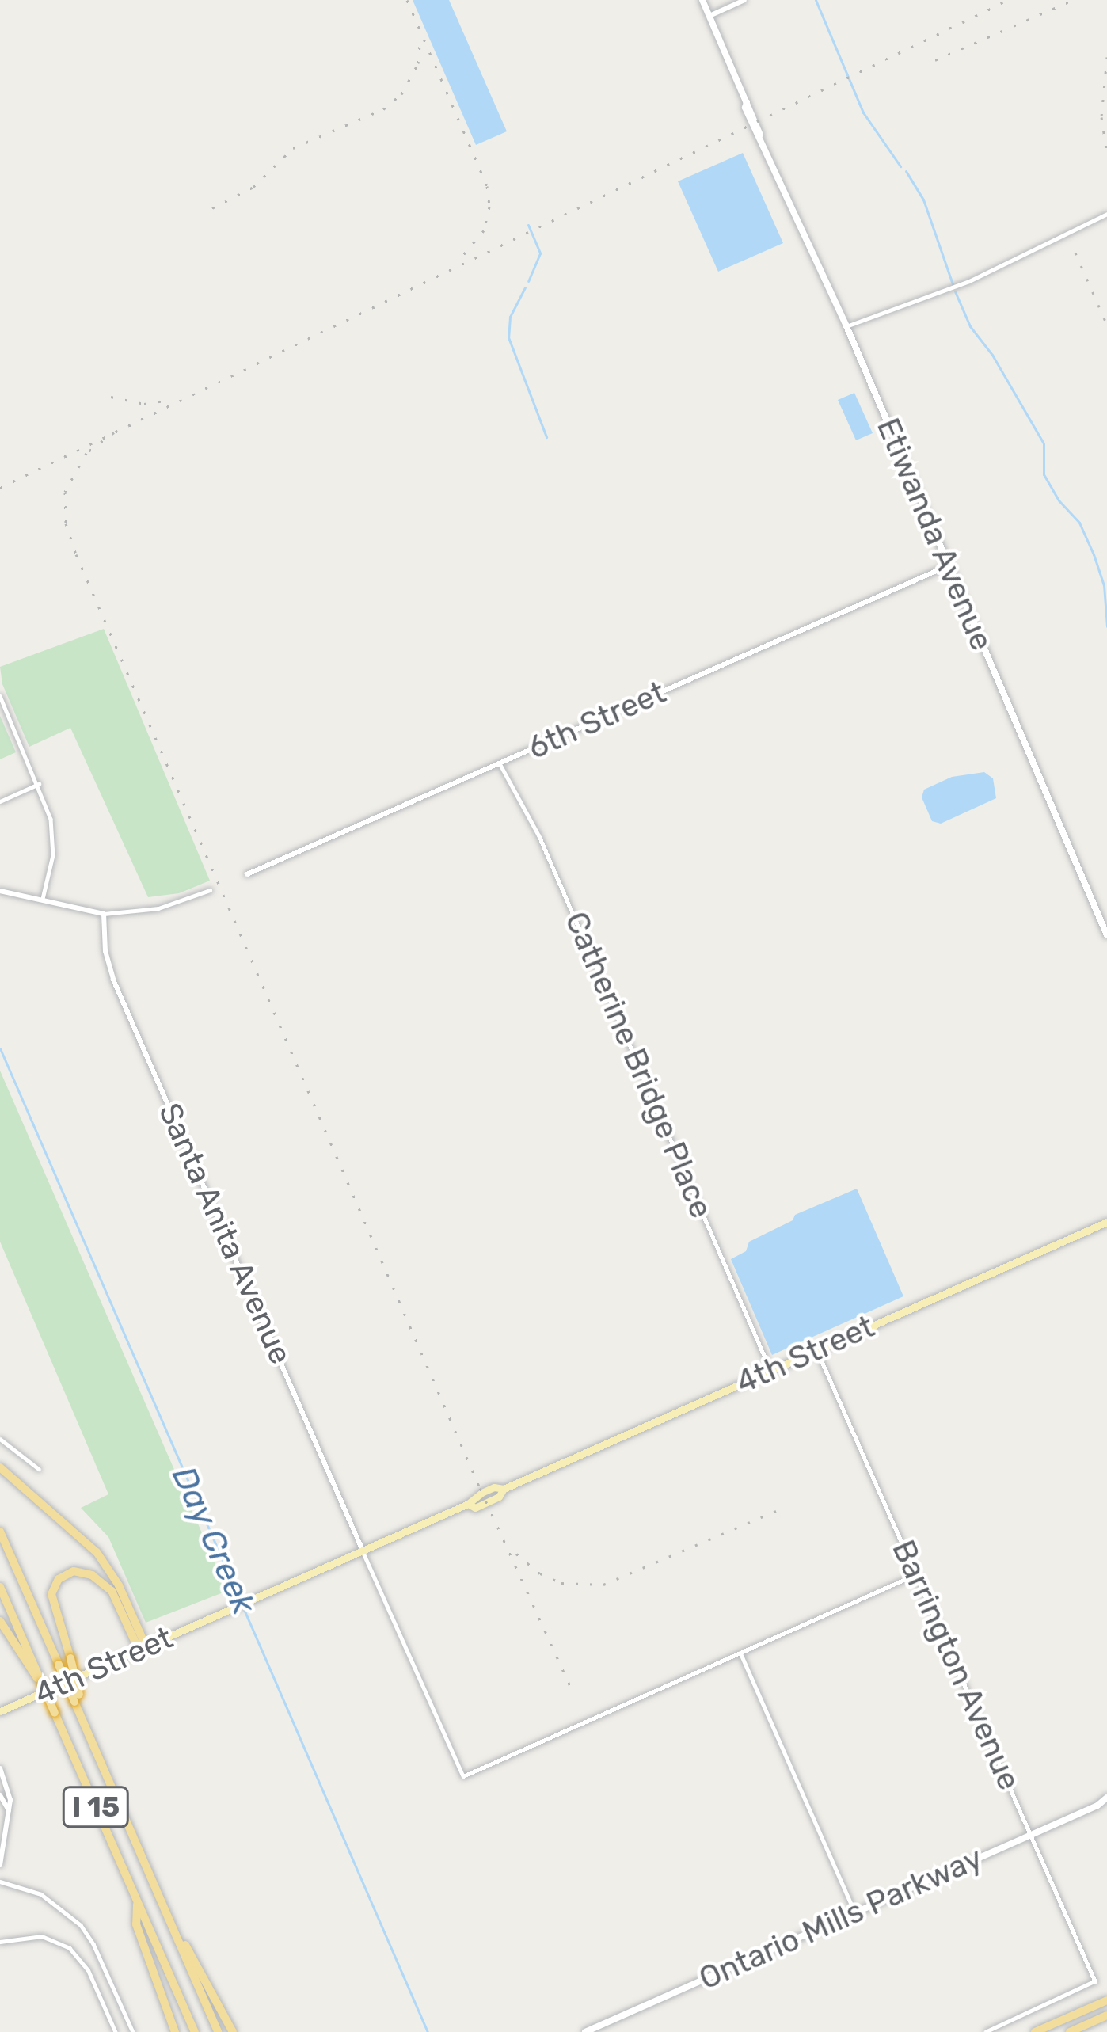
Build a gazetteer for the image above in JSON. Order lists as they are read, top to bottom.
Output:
{
  "streets": {
    "highway": ["I 15"],
    "main road": ["Etiwanda Avenue", "4th Street", "Ontario Mills Parkway"],
    "street": [
      "6th Street",
      "Catherine Bridge Place",
      "Santa Anita Avenue",
      "Barrington Avenue"
    ]
  },
  "crossings": [
    ["Etiwanda Avenue", "6th Street"],
    ["6th Street", "Catherine Bridge Place"],
    ["Catherine Bridge Place", "4th Street"],
    ["Santa Anita Avenue", "4th Street"],
    ["4th Street", "Barrington Avenue"],
    ["Barrington Avenue", "Ontario Mills Parkway"]
  ],
  "water": ["Day Creek"]
}
